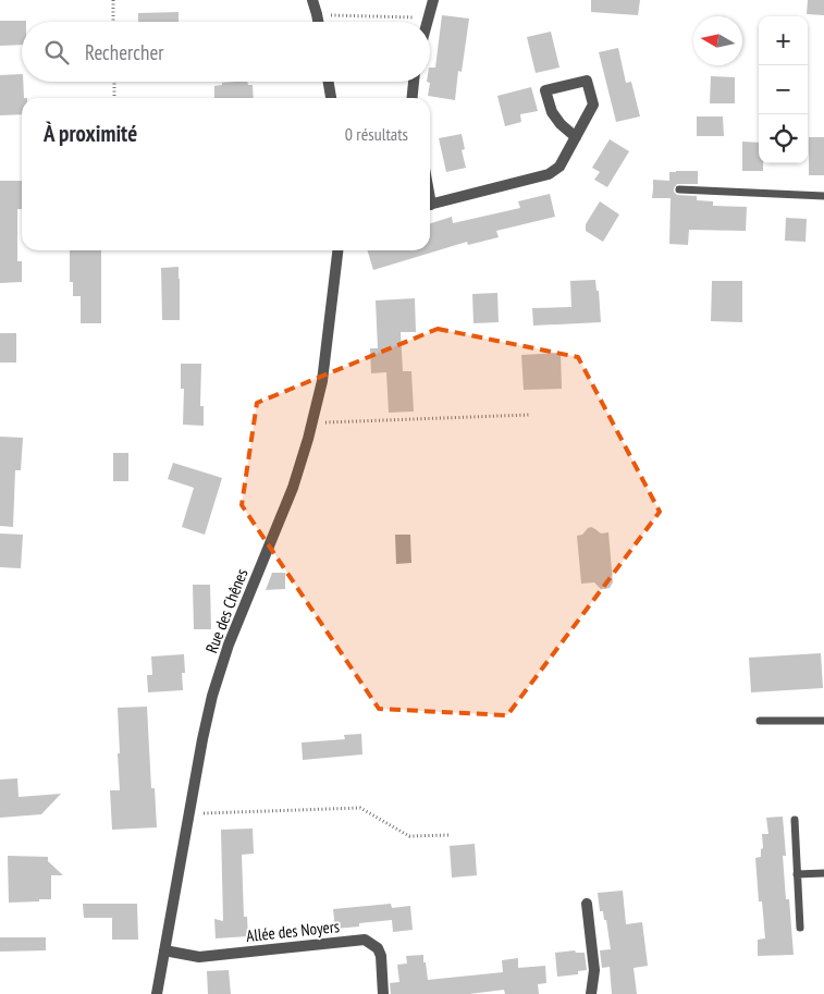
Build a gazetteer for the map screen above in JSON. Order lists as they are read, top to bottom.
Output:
{
  "streets": {
    "street": ["Rue des Chênes", "Allée des Noyers"]
  },
  "crossings": [
    ["Rue des Chênes", "Allée des Noyers"]
  ],
  "north": "left",
  "page": {
    "map_buttons": ["+", "−"],
    "search": "Rechercher",
    "heading": ["À proximité", "0 résultats"]
  }
}
